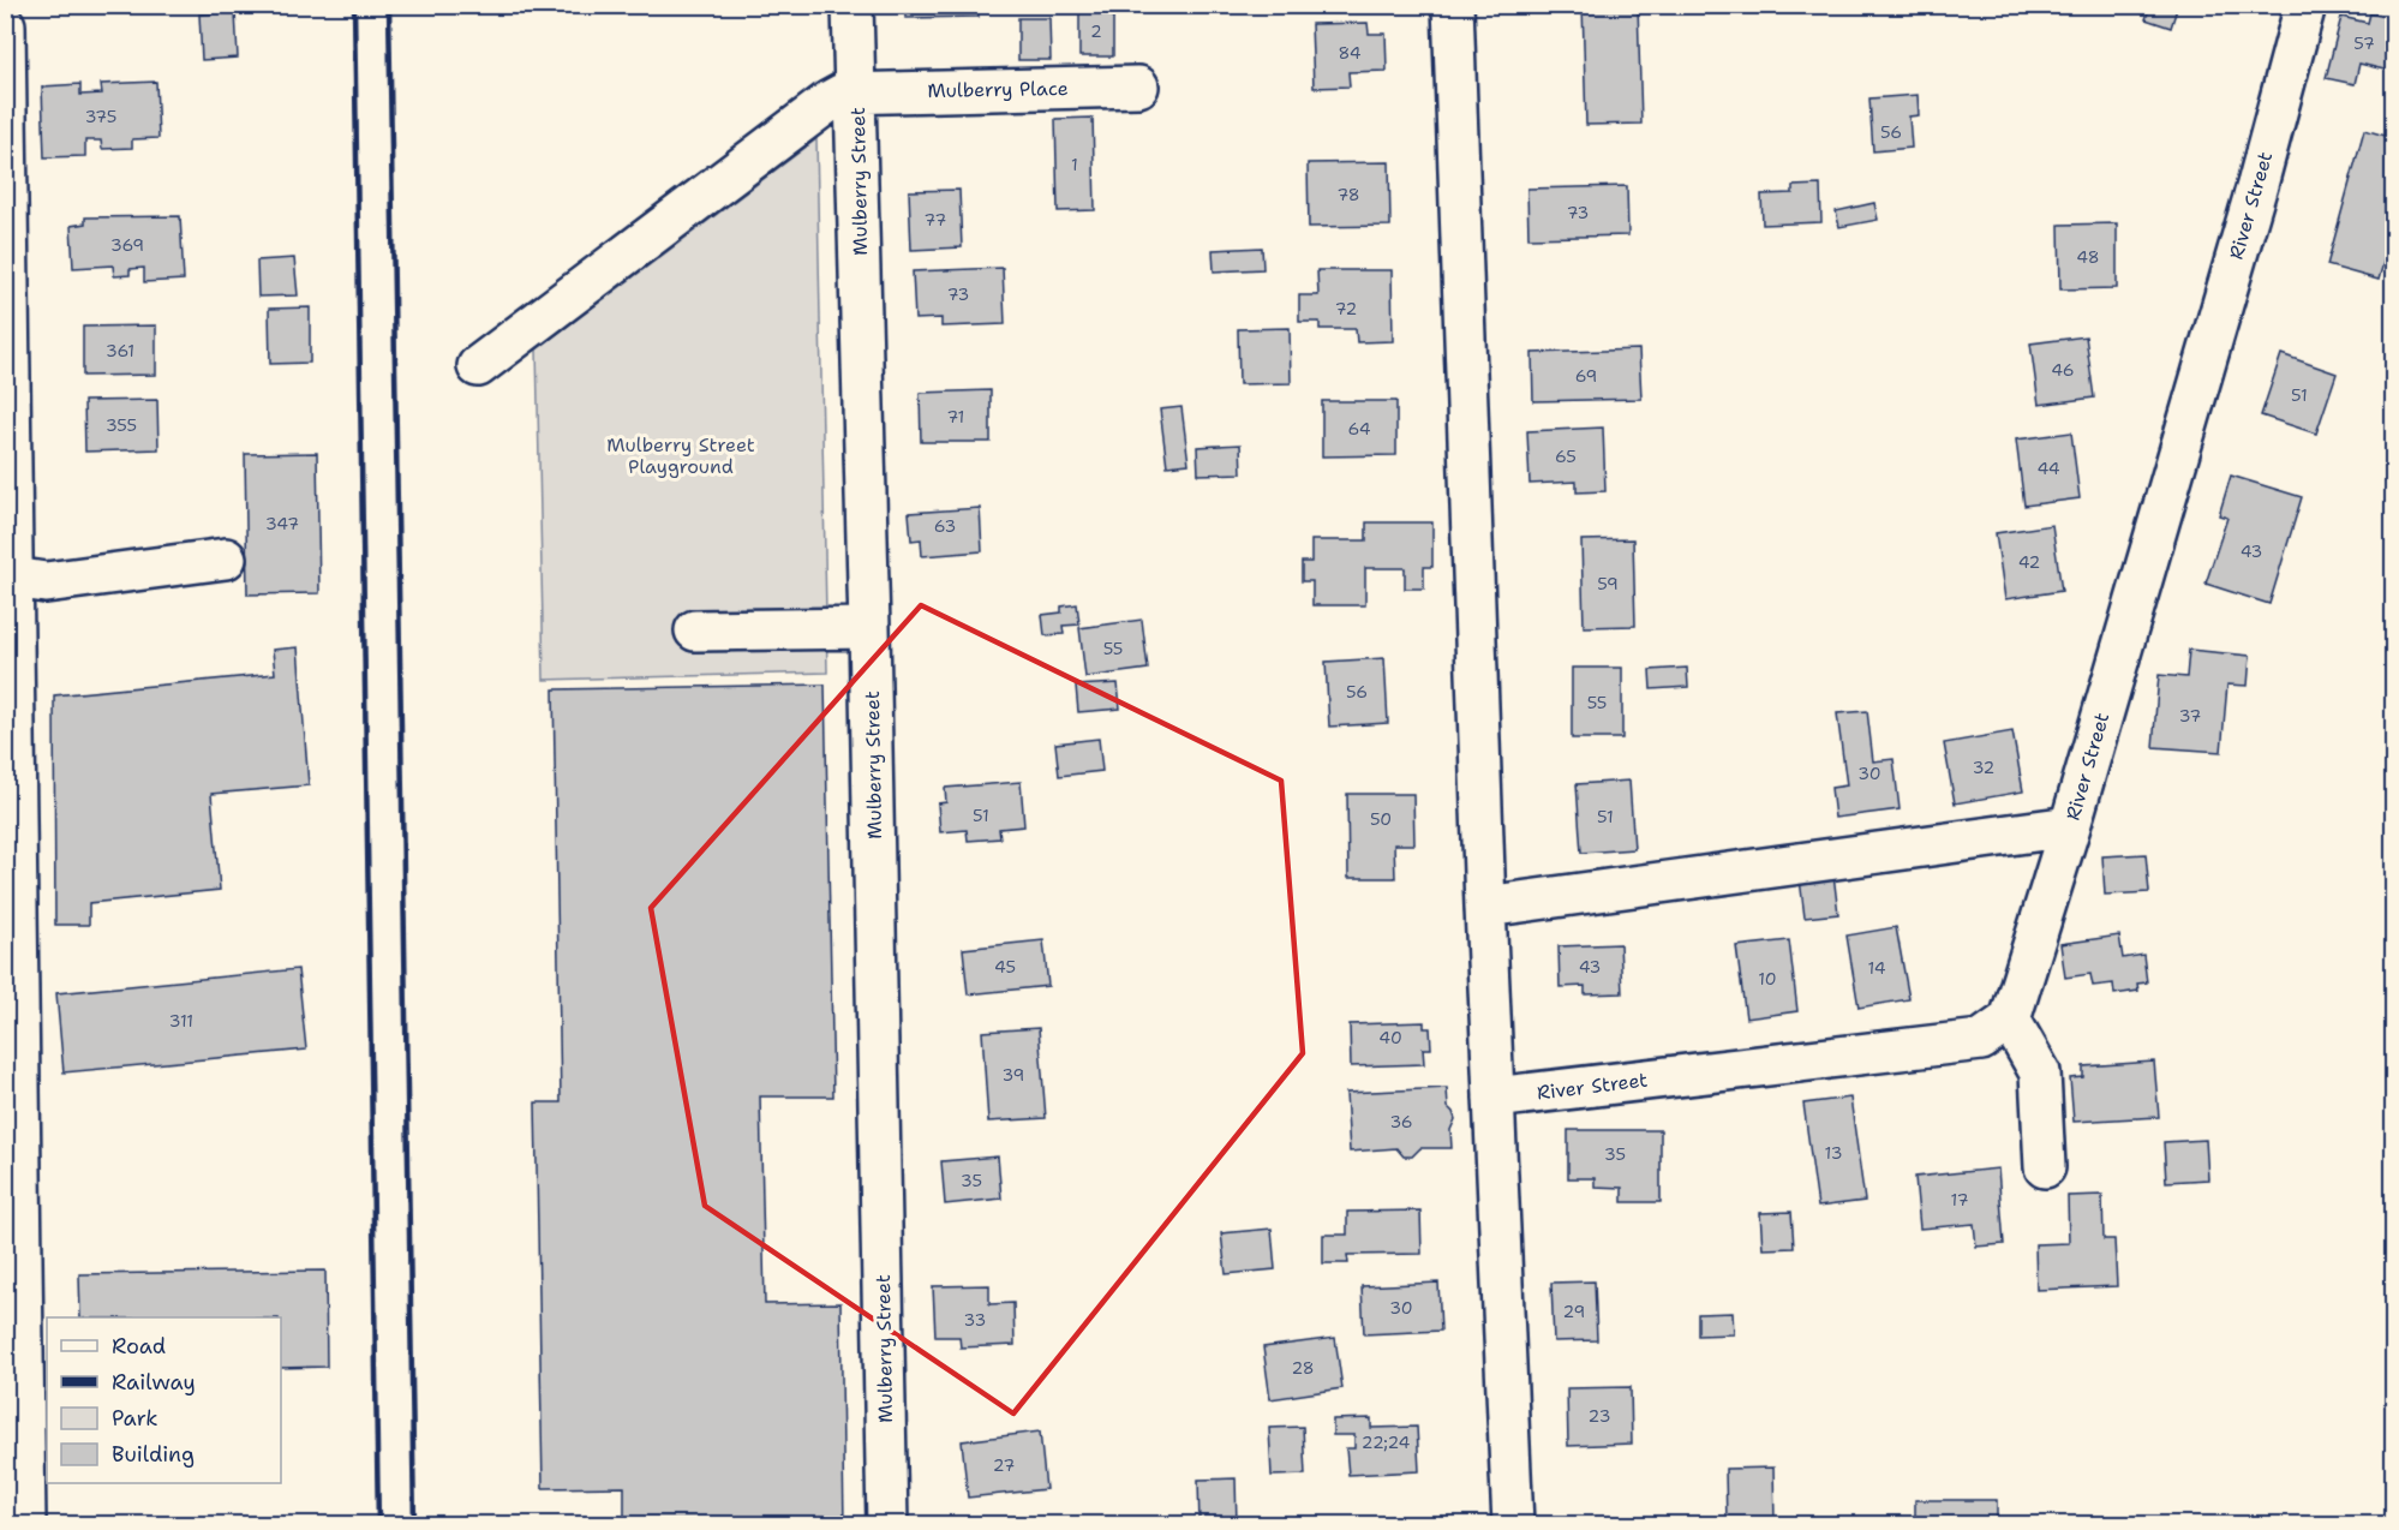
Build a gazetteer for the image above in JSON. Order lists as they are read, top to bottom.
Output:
{
  "streets": {
    "street": ["Mulberry Place", "Mulberry Street", "River Street"]
  },
  "crossings": [
    ["Mulberry Place", "Mulberry Street"]
  ],
  "parks": ["Mulberry Street Playground"],
  "house_numbers": [
    "2",
    "57",
    "84",
    "375",
    "56",
    "1",
    "78",
    "73",
    "77",
    "369",
    "48",
    "73",
    "72",
    "361",
    "46",
    "69",
    "51",
    "71",
    "355",
    "64",
    "65",
    "44",
    "347",
    "63",
    "43",
    "42",
    "59",
    "55",
    "56",
    "55",
    "37",
    "32",
    "30",
    "51",
    "51",
    "50",
    "45",
    "43",
    "14",
    "10",
    "311",
    "40",
    "39",
    "36",
    "13",
    "35",
    "35",
    "17",
    "30",
    "29",
    "33",
    "28",
    "23",
    "22;24",
    "27"
  ],
  "legend": [
    "Road",
    "Railway",
    "Park",
    "Building"
  ]
}
